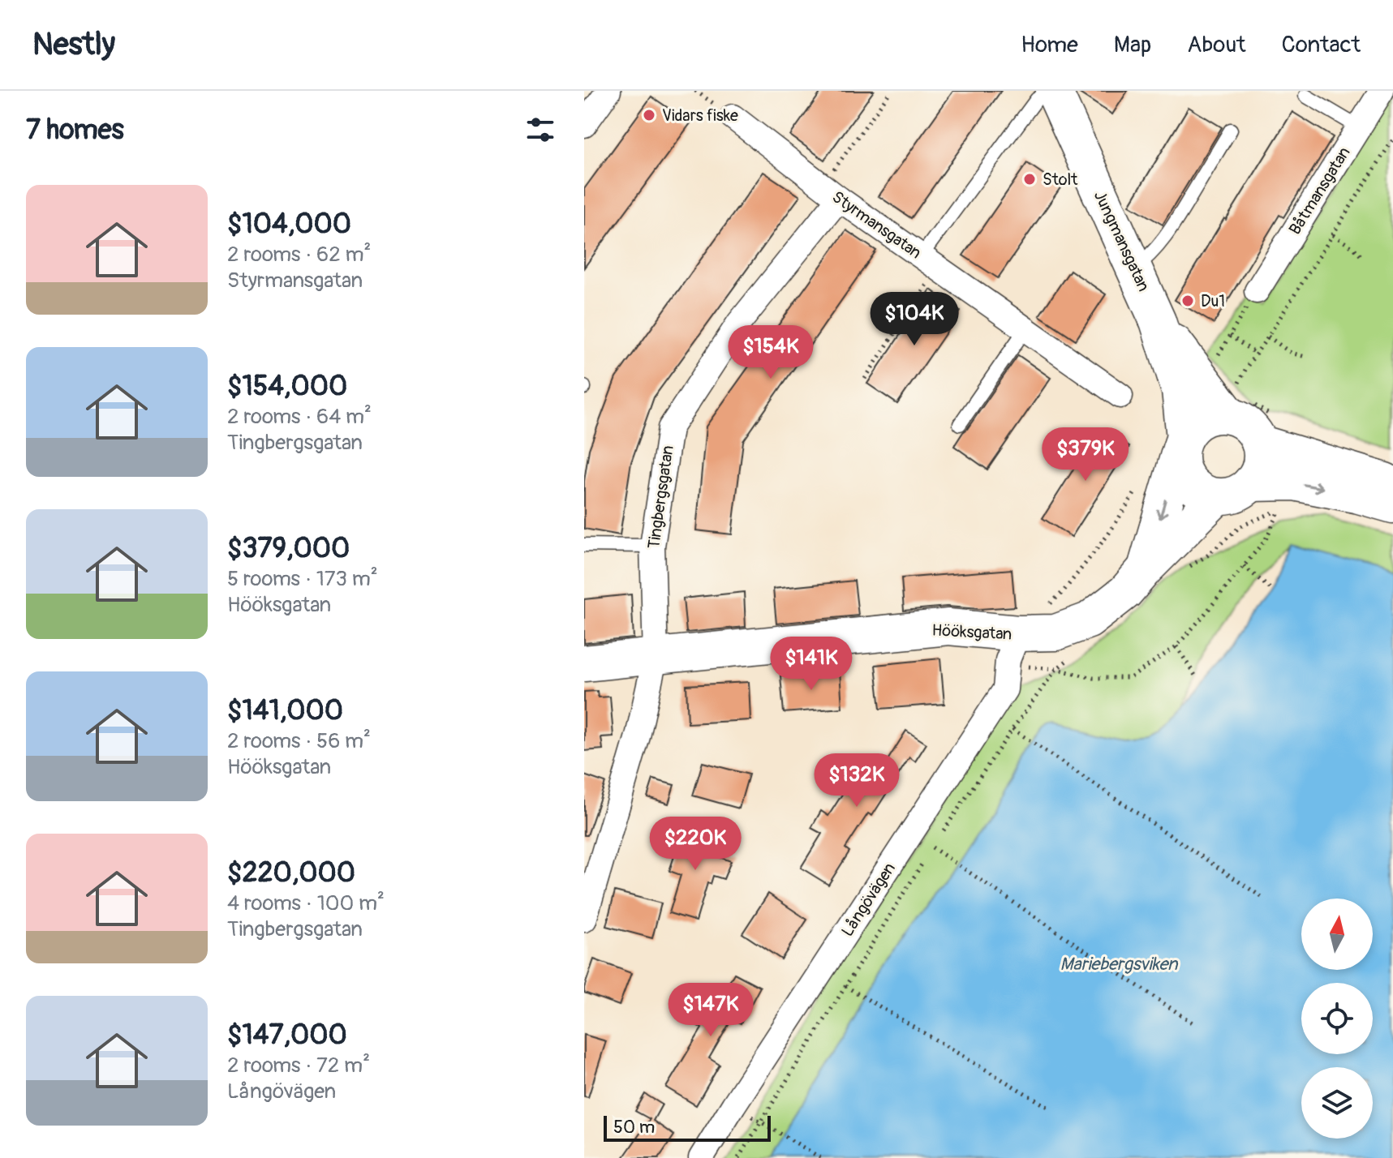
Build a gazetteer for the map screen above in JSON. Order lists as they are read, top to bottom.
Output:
{
  "streets": {
    "street": [
      "Båtmansgatan",
      "Styrmansgatan",
      "Jungmansgatan",
      "Tingbergsgatan",
      "Hööksgatan",
      "Långövägen"
    ]
  },
  "crossings": [
    ["Styrmansgatan", "Tingbergsgatan"],
    ["Jungmansgatan", "Hööksgatan"],
    ["Tingbergsgatan", "Hööksgatan"],
    ["Hööksgatan", "Långövägen"]
  ],
  "water": ["Mariebergsviken"],
  "places": ["Vidars fiske", "Stolt", "Du1"],
  "scale_bar": "50 m",
  "north": "top",
  "page": {
    "header": "Nestly",
    "nav": [
      "Home",
      "Map",
      "About",
      "Contact"
    ],
    "heading": "7 homes",
    "list": [
      {
        "name": "$104,000",
        "note": "2 rooms · 62 m² · Styrmansgatan"
      },
      {
        "name": "$154,000",
        "note": "2 rooms · 64 m² · Tingbergsgatan"
      },
      {
        "name": "$379,000",
        "note": "5 rooms · 173 m² · Hööksgatan"
      },
      {
        "name": "$141,000",
        "note": "2 rooms · 56 m² · Hööksgatan"
      },
      {
        "name": "$220,000",
        "note": "4 rooms · 100 m² · Tingbergsgatan"
      },
      {
        "name": "$147,000",
        "note": "2 rooms · 72 m² · Långövägen"
      }
    ],
    "price": [
      "$104K",
      "$154K",
      "$379K",
      "$141K",
      "$132K",
      "$220K",
      "$147K"
    ],
    "scale": "50 m"
  }
}
